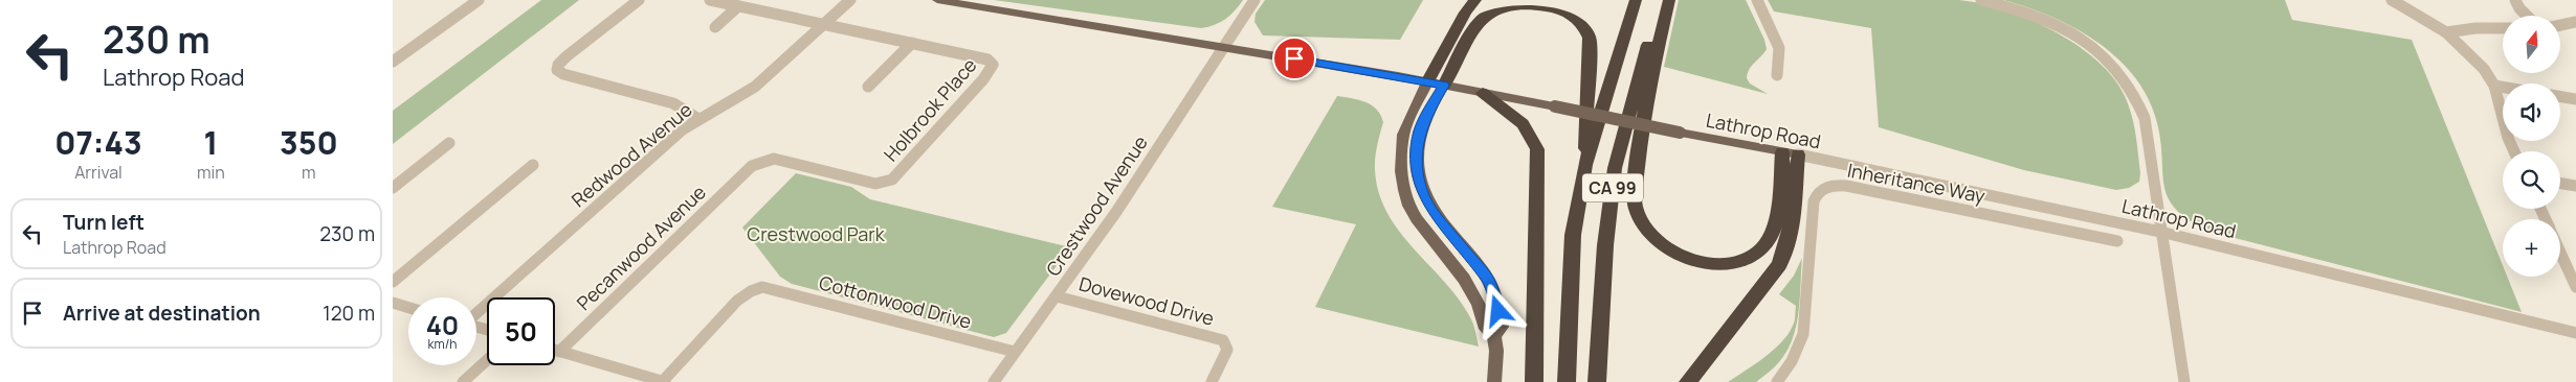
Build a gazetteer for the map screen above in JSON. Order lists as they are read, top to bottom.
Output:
{
  "streets": {
    "highway": ["CA 99"],
    "main road": ["Lathrop Road"],
    "street": [
      "Holbrook Place",
      "Redwood Avenue",
      "Inheritance Way",
      "Crestwood Avenue",
      "Pecanwood Avenue",
      "Dovewood Drive",
      "Cottonwood Drive"
    ]
  },
  "crossings": [
    ["Holbrook Place", "Pecanwood Avenue"],
    ["Lathrop Road", "Crestwood Avenue"],
    ["Crestwood Avenue", "Dovewood Drive"],
    ["Crestwood Avenue", "Cottonwood Drive"]
  ],
  "parks": ["Crestwood Park"],
  "north": "top",
  "page": {
    "turn": ["230 m", "Lathrop Road"],
    "map_buttons": "+",
    "eta": [
      "07:43",
      "Arrival",
      "1",
      "min",
      "350",
      "m"
    ],
    "list": [
      {
        "name": "Turn left",
        "note": "Lathrop Road",
        "value": "230 m"
      },
      {
        "name": "Arrive at destination",
        "value": "120 m"
      }
    ],
    "speed": "40 km/h",
    "limit": "50"
  }
}
